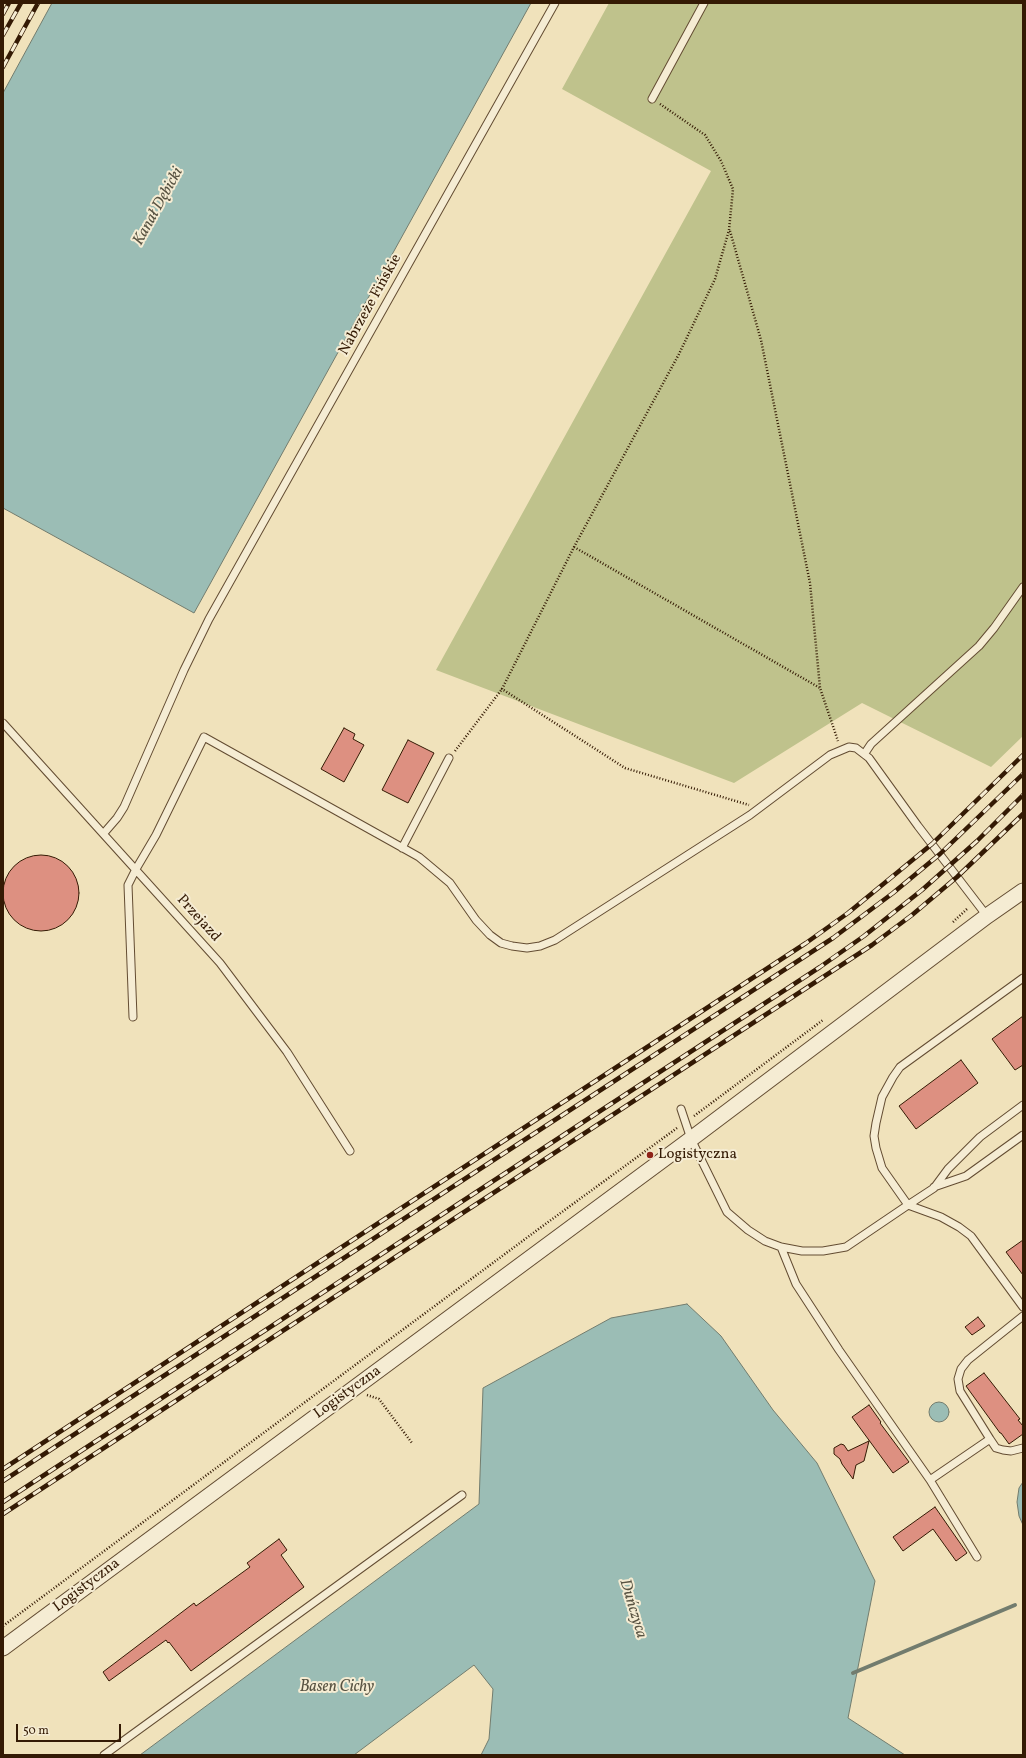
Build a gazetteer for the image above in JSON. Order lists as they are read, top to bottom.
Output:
{
  "streets": {
    "street": ["Logistyczna"],
    "lane": ["Nabrzeże Fińskie", "Przejazd"]
  },
  "crossings": [
    ["Nabrzeże Fińskie", "Przejazd"]
  ],
  "water": ["Kanał Dębicki", "Duńczyca", "Basen Cichy"],
  "places": ["Logistyczna"],
  "scale_bar": "50 m"
}
